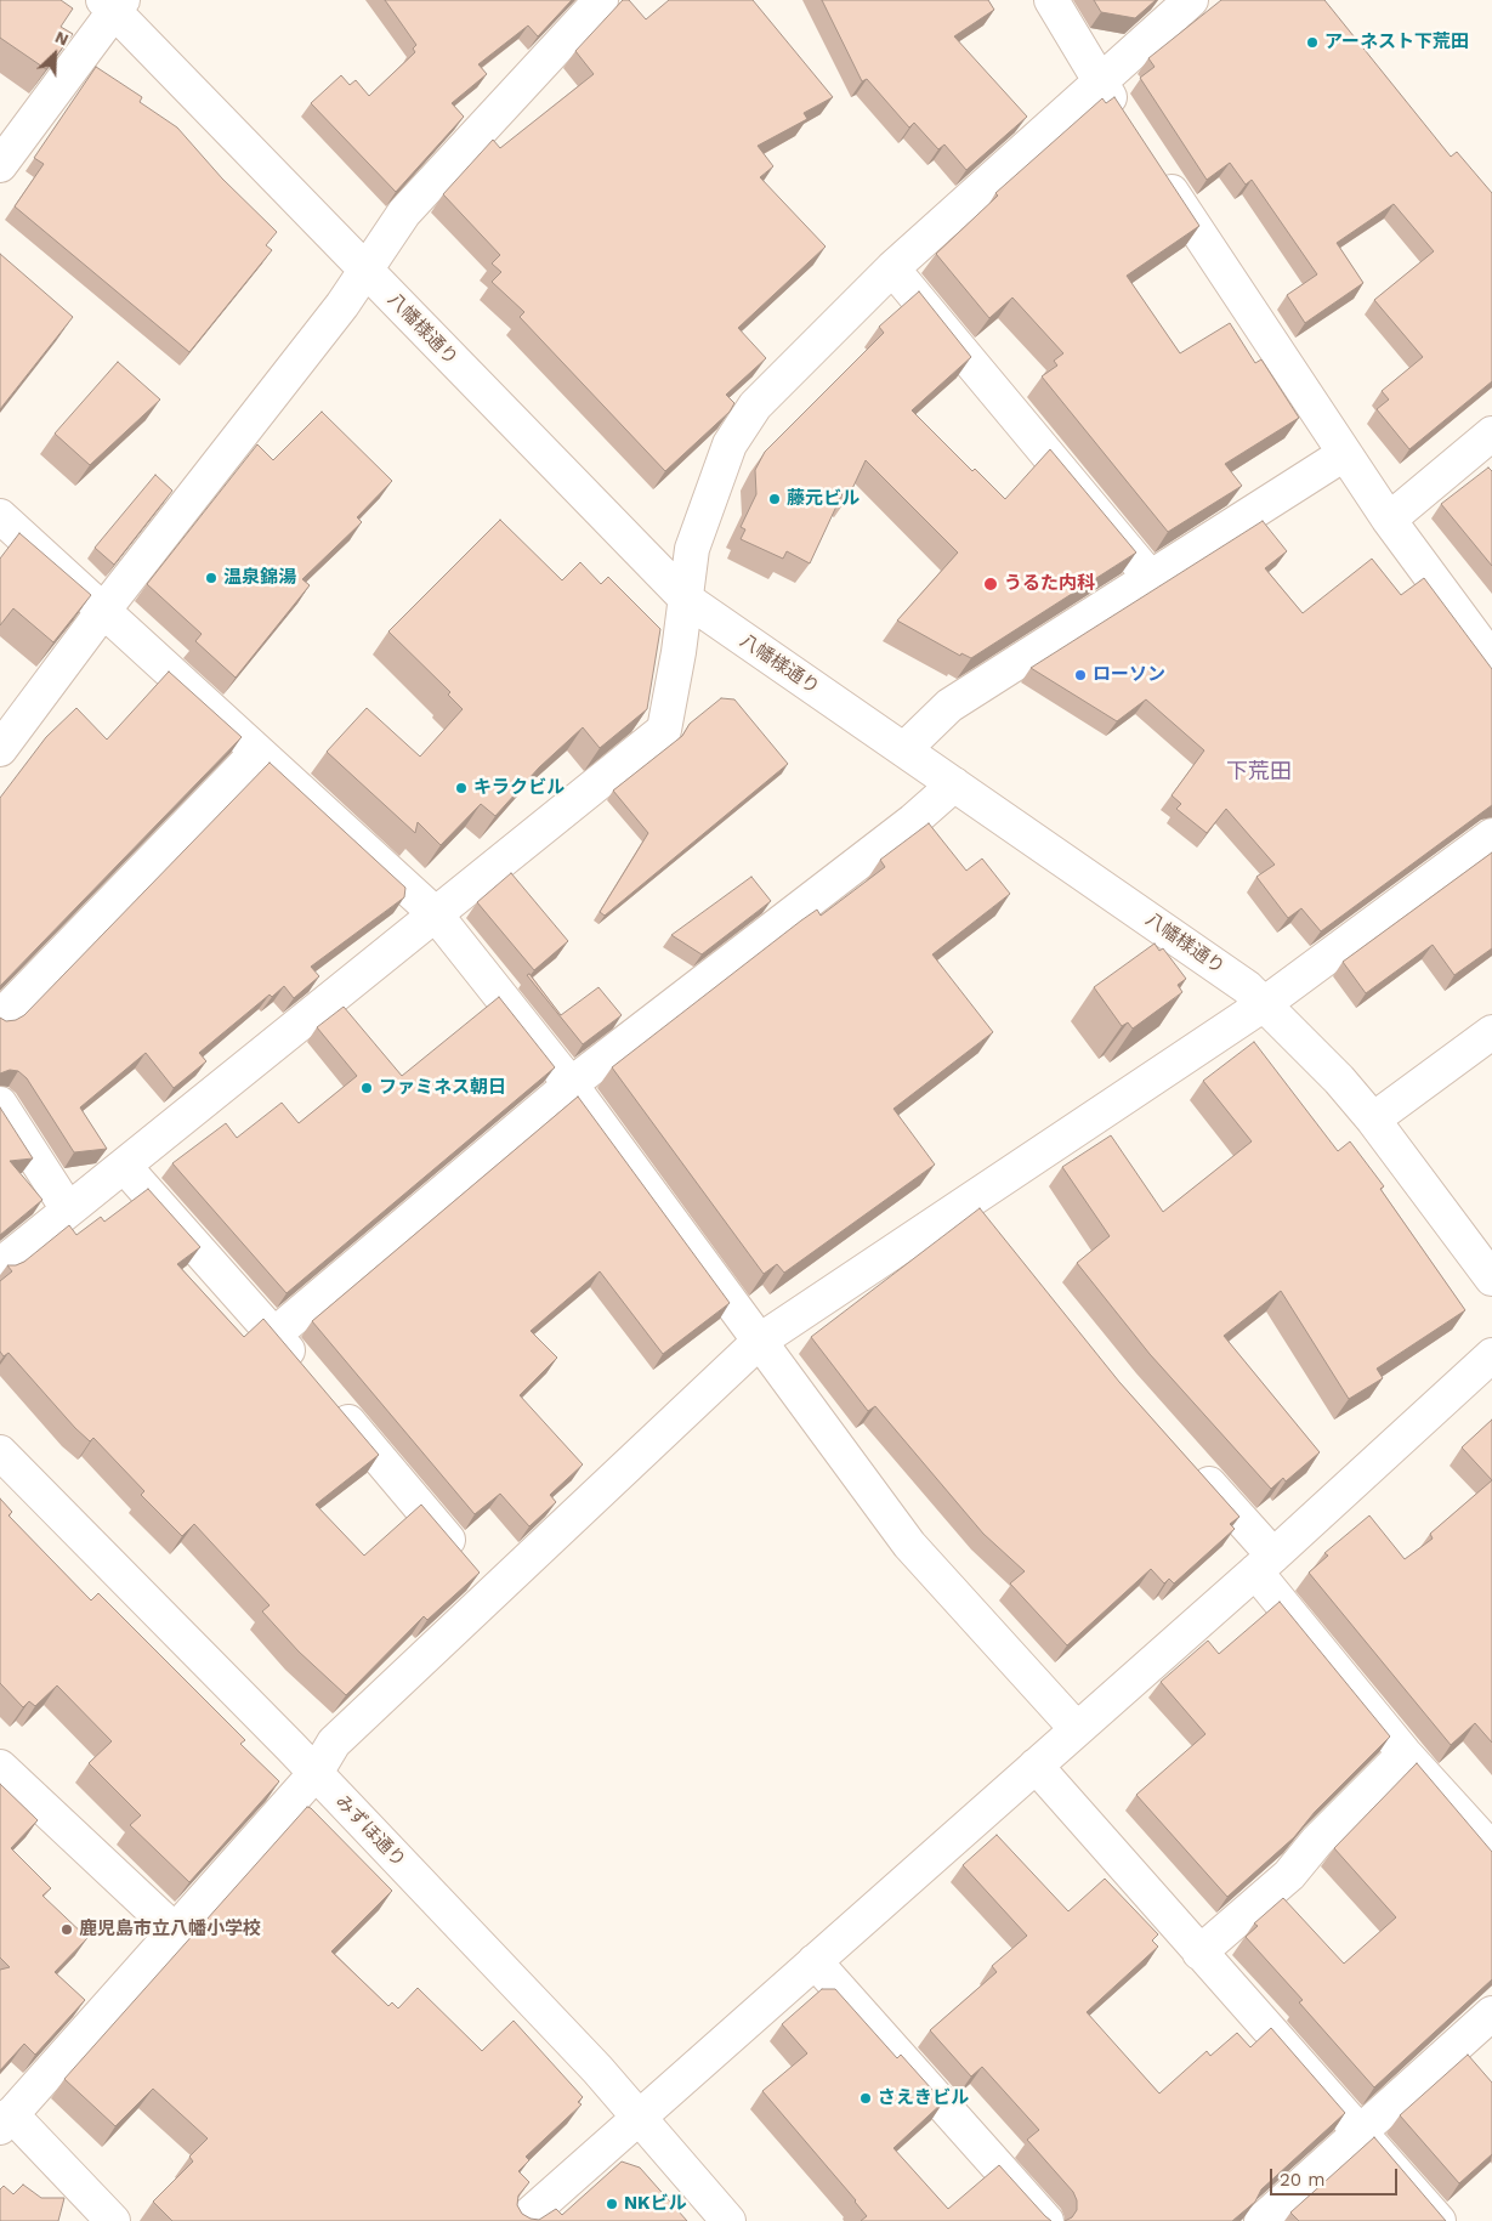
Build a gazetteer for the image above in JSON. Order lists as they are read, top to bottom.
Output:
{
  "streets": {
    "street": ["八幡様通り", "みずほ通り"]
  },
  "districts": ["下荒田"],
  "places": [
    "アーネスト下荒田",
    "藤元ビル",
    "温泉錦湯",
    "うるた内科",
    "ローソン",
    "キラクビル",
    "ファミネス朝日",
    "鹿児島市立八幡小学校",
    "さえきビル",
    "NKビル"
  ],
  "scale_bar": "20 m",
  "north": "top right"
}
